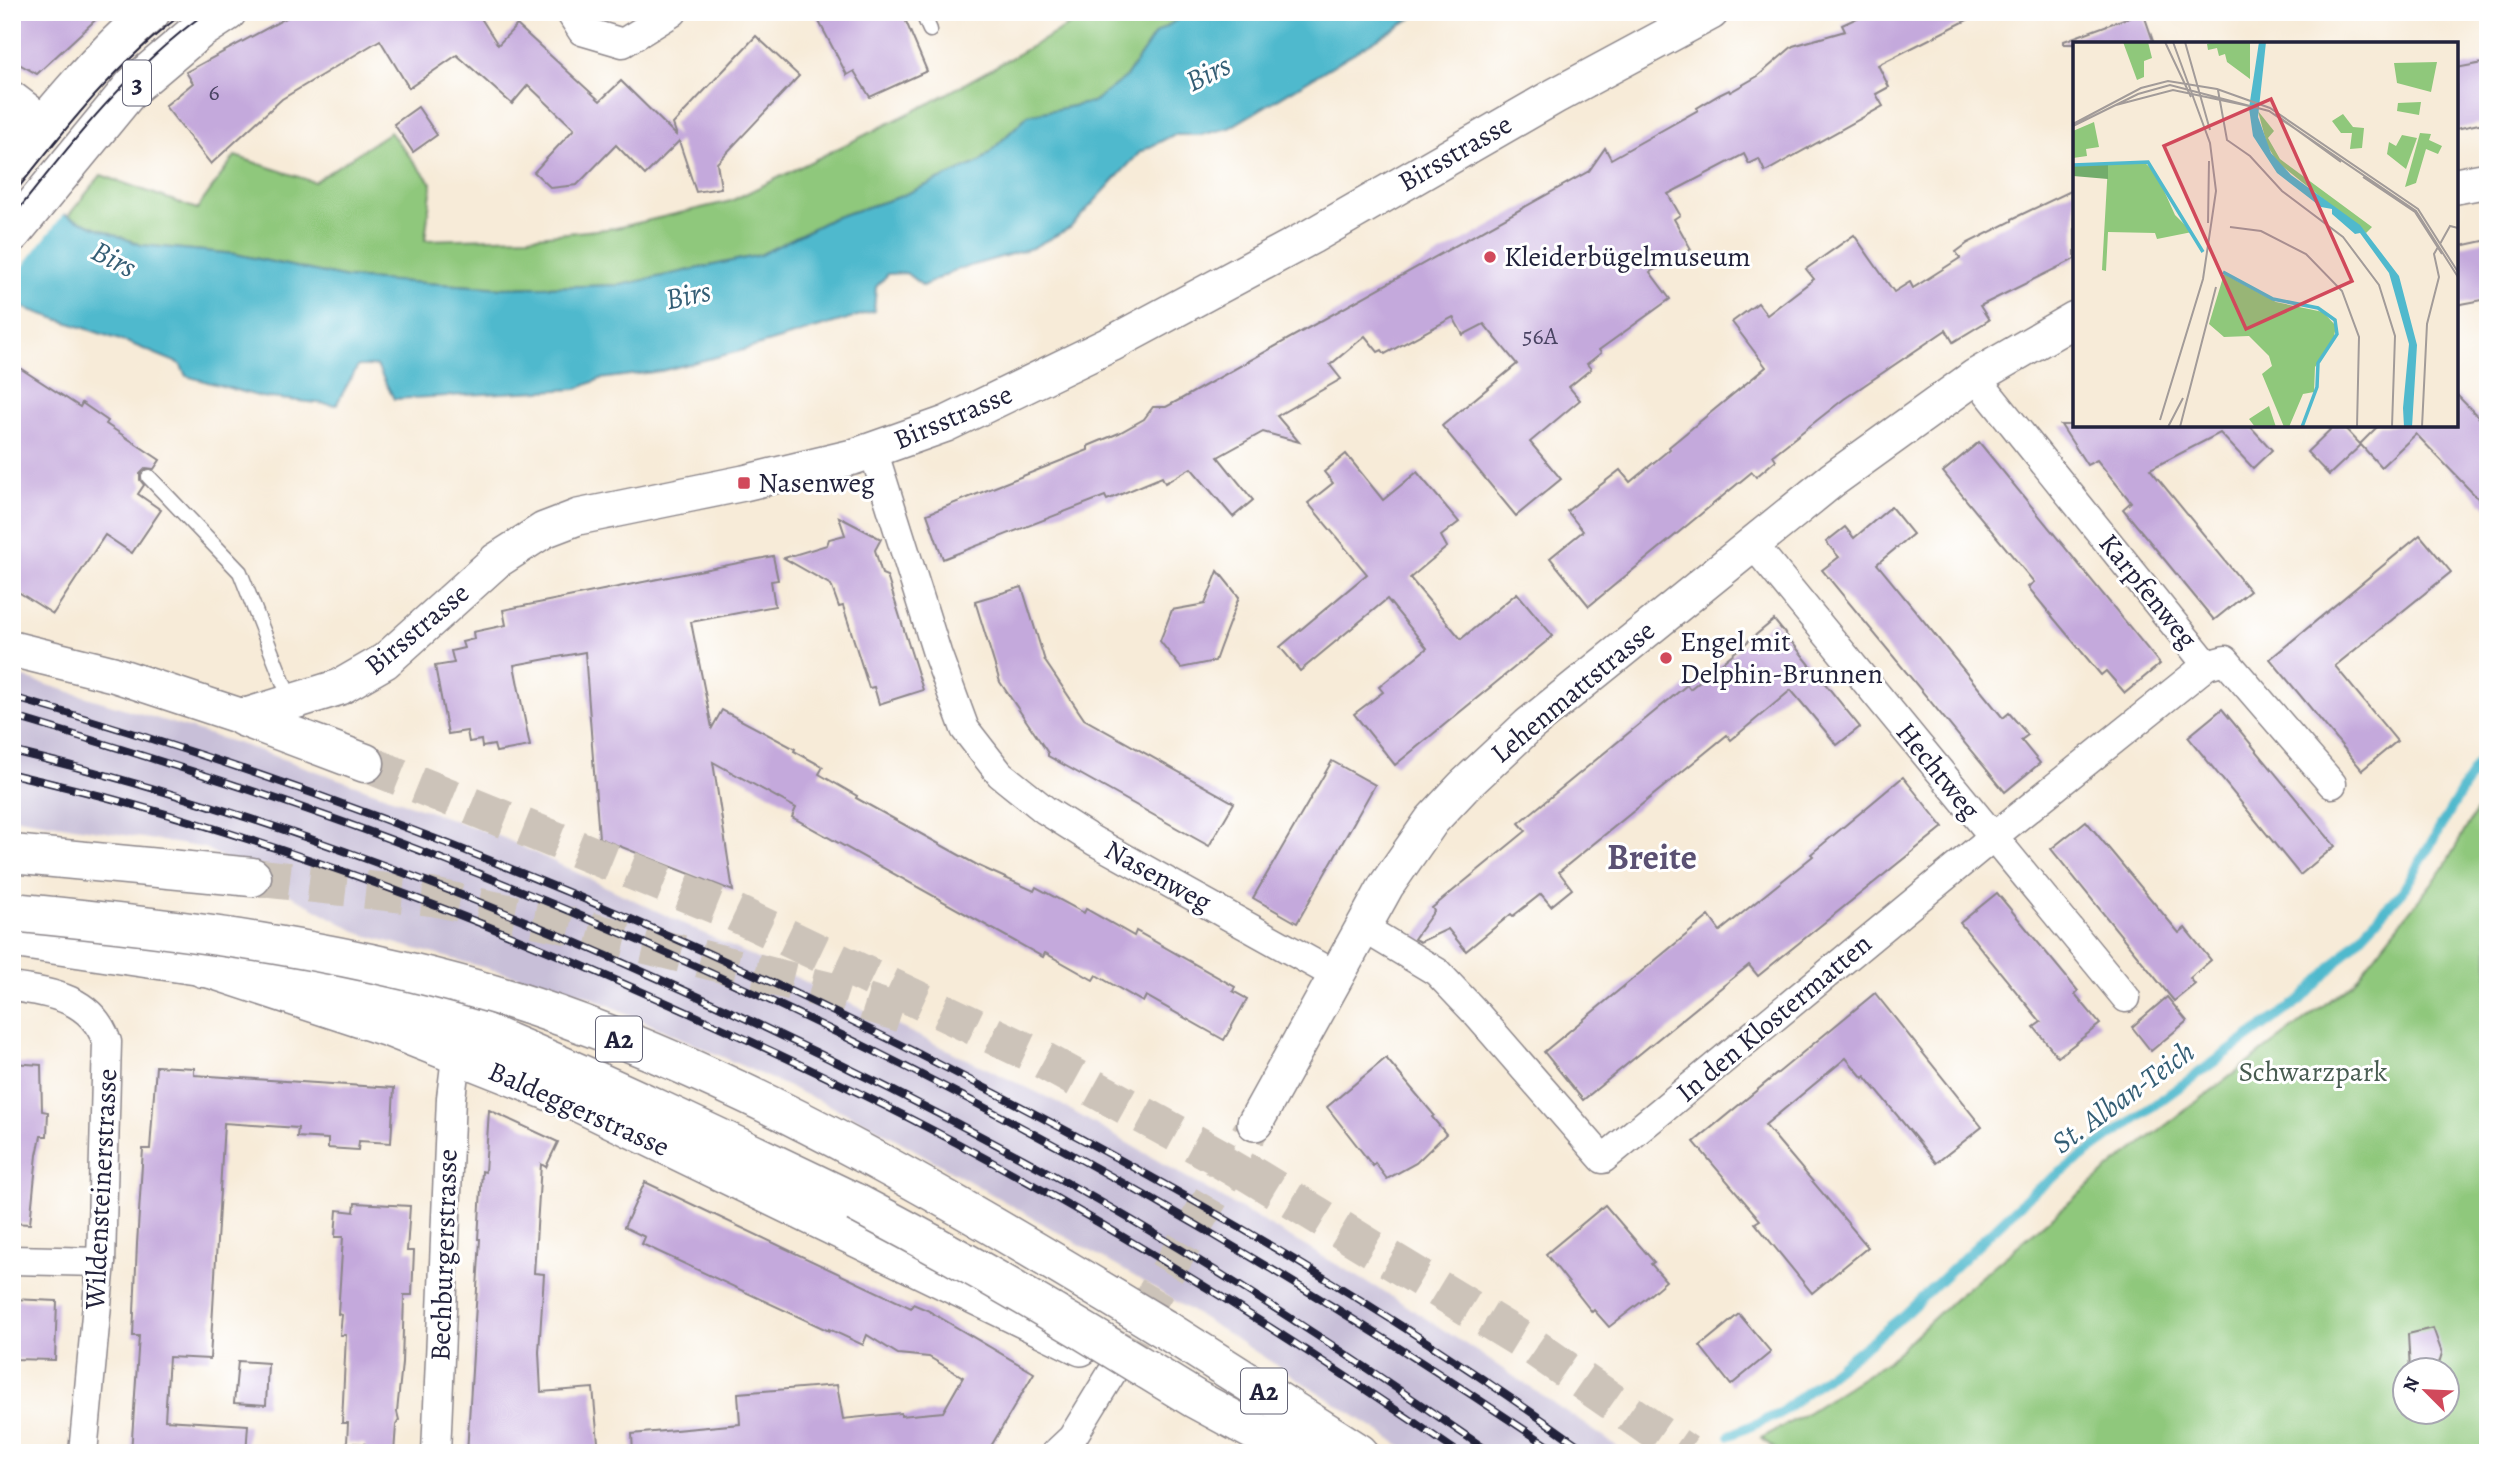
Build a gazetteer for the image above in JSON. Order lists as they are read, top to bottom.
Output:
{
  "streets": {
    "main road": ["3", "A2"],
    "street": [
      "Birsstrasse",
      "Karpfenweg",
      "Lehenmattstrasse",
      "Hechtweg",
      "Nasenweg",
      "In den Klostermatten",
      "Baldeggerstrasse",
      "Wildensteinerstrasse",
      "Bechburgerstrasse"
    ]
  },
  "crossings": [
    ["Birsstrasse", "Nasenweg"],
    ["Karpfenweg", "Lehenmattstrasse"],
    ["Karpfenweg", "In den Klostermatten"],
    ["Lehenmattstrasse", "Hechtweg"],
    ["Lehenmattstrasse", "Nasenweg"],
    ["Lehenmattstrasse", "In den Klostermatten"],
    ["Hechtweg", "In den Klostermatten"],
    ["Baldeggerstrasse", "Bechburgerstrasse"]
  ],
  "districts": ["Breite"],
  "water": ["Birs", "St. Alban-Teich"],
  "parks": ["Schwarzpark"],
  "places": {
    "other": ["Kleiderbügelmuseum", "Engel mit Delphin-Brunnen"],
    "transit": ["Nasenweg"]
  },
  "house_numbers": ["6", "56A"],
  "north": "top left"
}
